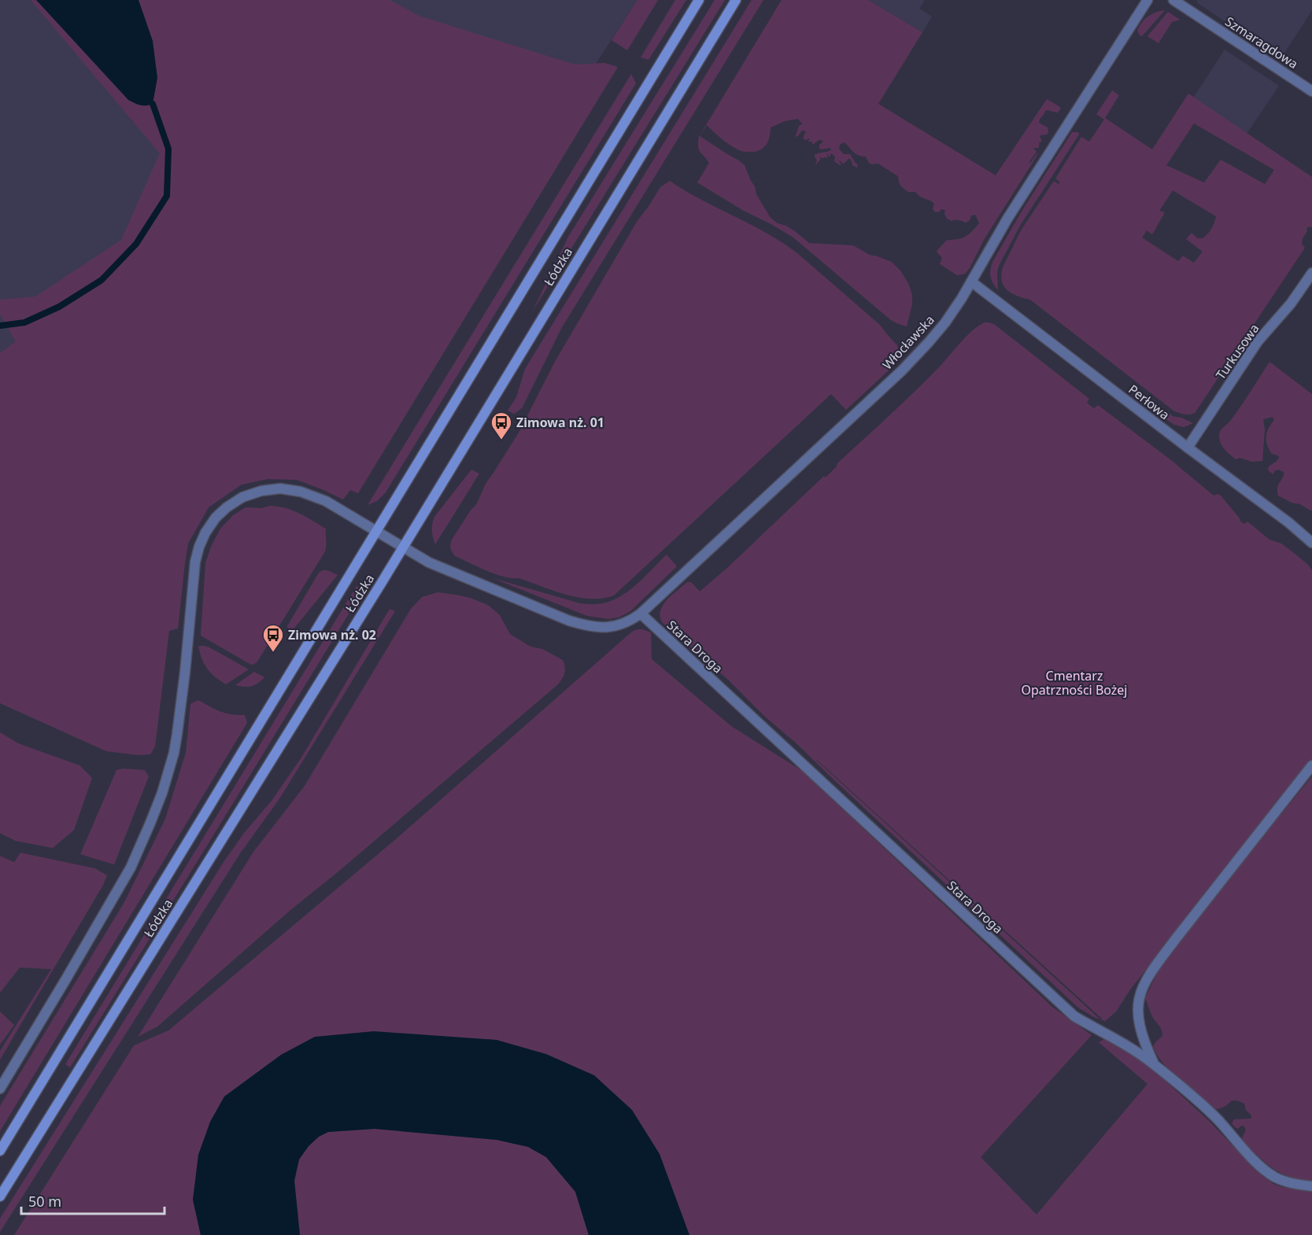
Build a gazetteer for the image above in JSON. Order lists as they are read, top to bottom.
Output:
{
  "streets": {
    "main road": ["Łódzka"],
    "street": [
      "Szmaragdowa",
      "Włocławska",
      "Turkusowa",
      "Perłowa",
      "Stara Droga"
    ]
  },
  "crossings": [
    ["Łódzka", "Włocławska"],
    ["Włocławska", "Perłowa"],
    ["Włocławska", "Stara Droga"],
    ["Turkusowa", "Perłowa"]
  ],
  "parks": ["Cmentarz Opatrzności Bożej"],
  "places": {
    "bus stop": ["Zimowa nż. 01", "Zimowa nż. 02"]
  },
  "scale_bar": "50 m"
}
